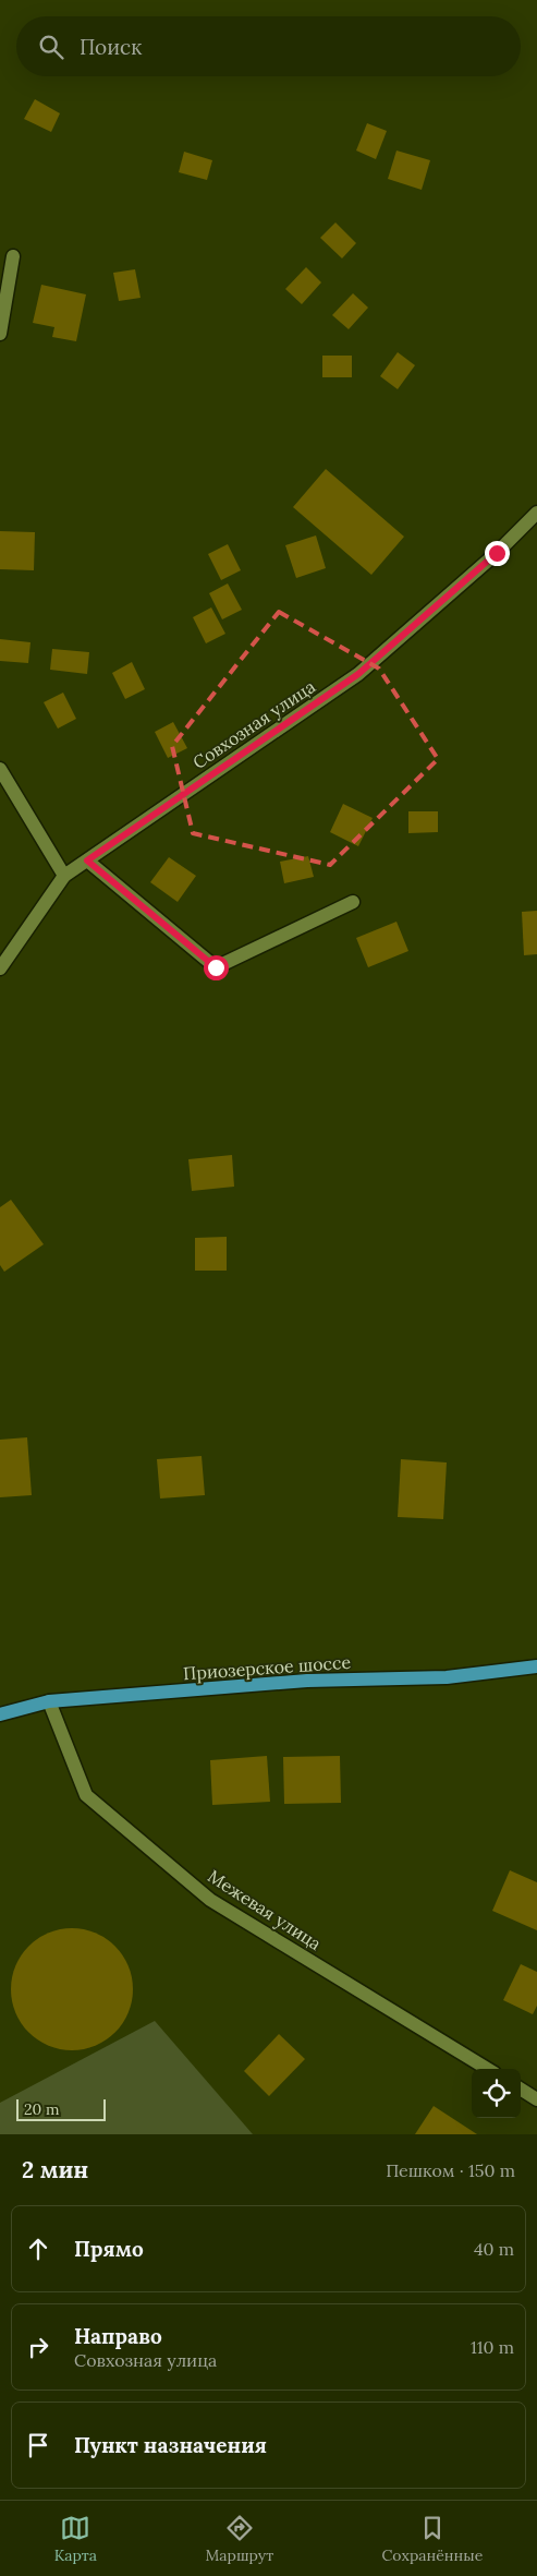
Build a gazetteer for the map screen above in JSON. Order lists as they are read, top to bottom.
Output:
{
  "streets": {
    "main road": ["Приозерское шоссе"],
    "street": ["Совхозная улица", "Межевая улица"]
  },
  "crossings": [
    ["Приозерское шоссе", "Межевая улица"]
  ],
  "scale_bar": "20 m",
  "page": {
    "search": "Поиск",
    "scale": "20 m",
    "heading": ["2 мин", "Пешком · 150 m"],
    "list": [
      ["Прямо", "40 m"],
      ["Направо", "Совхозная улица", "110 m"],
      "Пункт назначения"
    ],
    "nav": ["Карта", "Маршрут", "Сохранённые"]
  }
}
